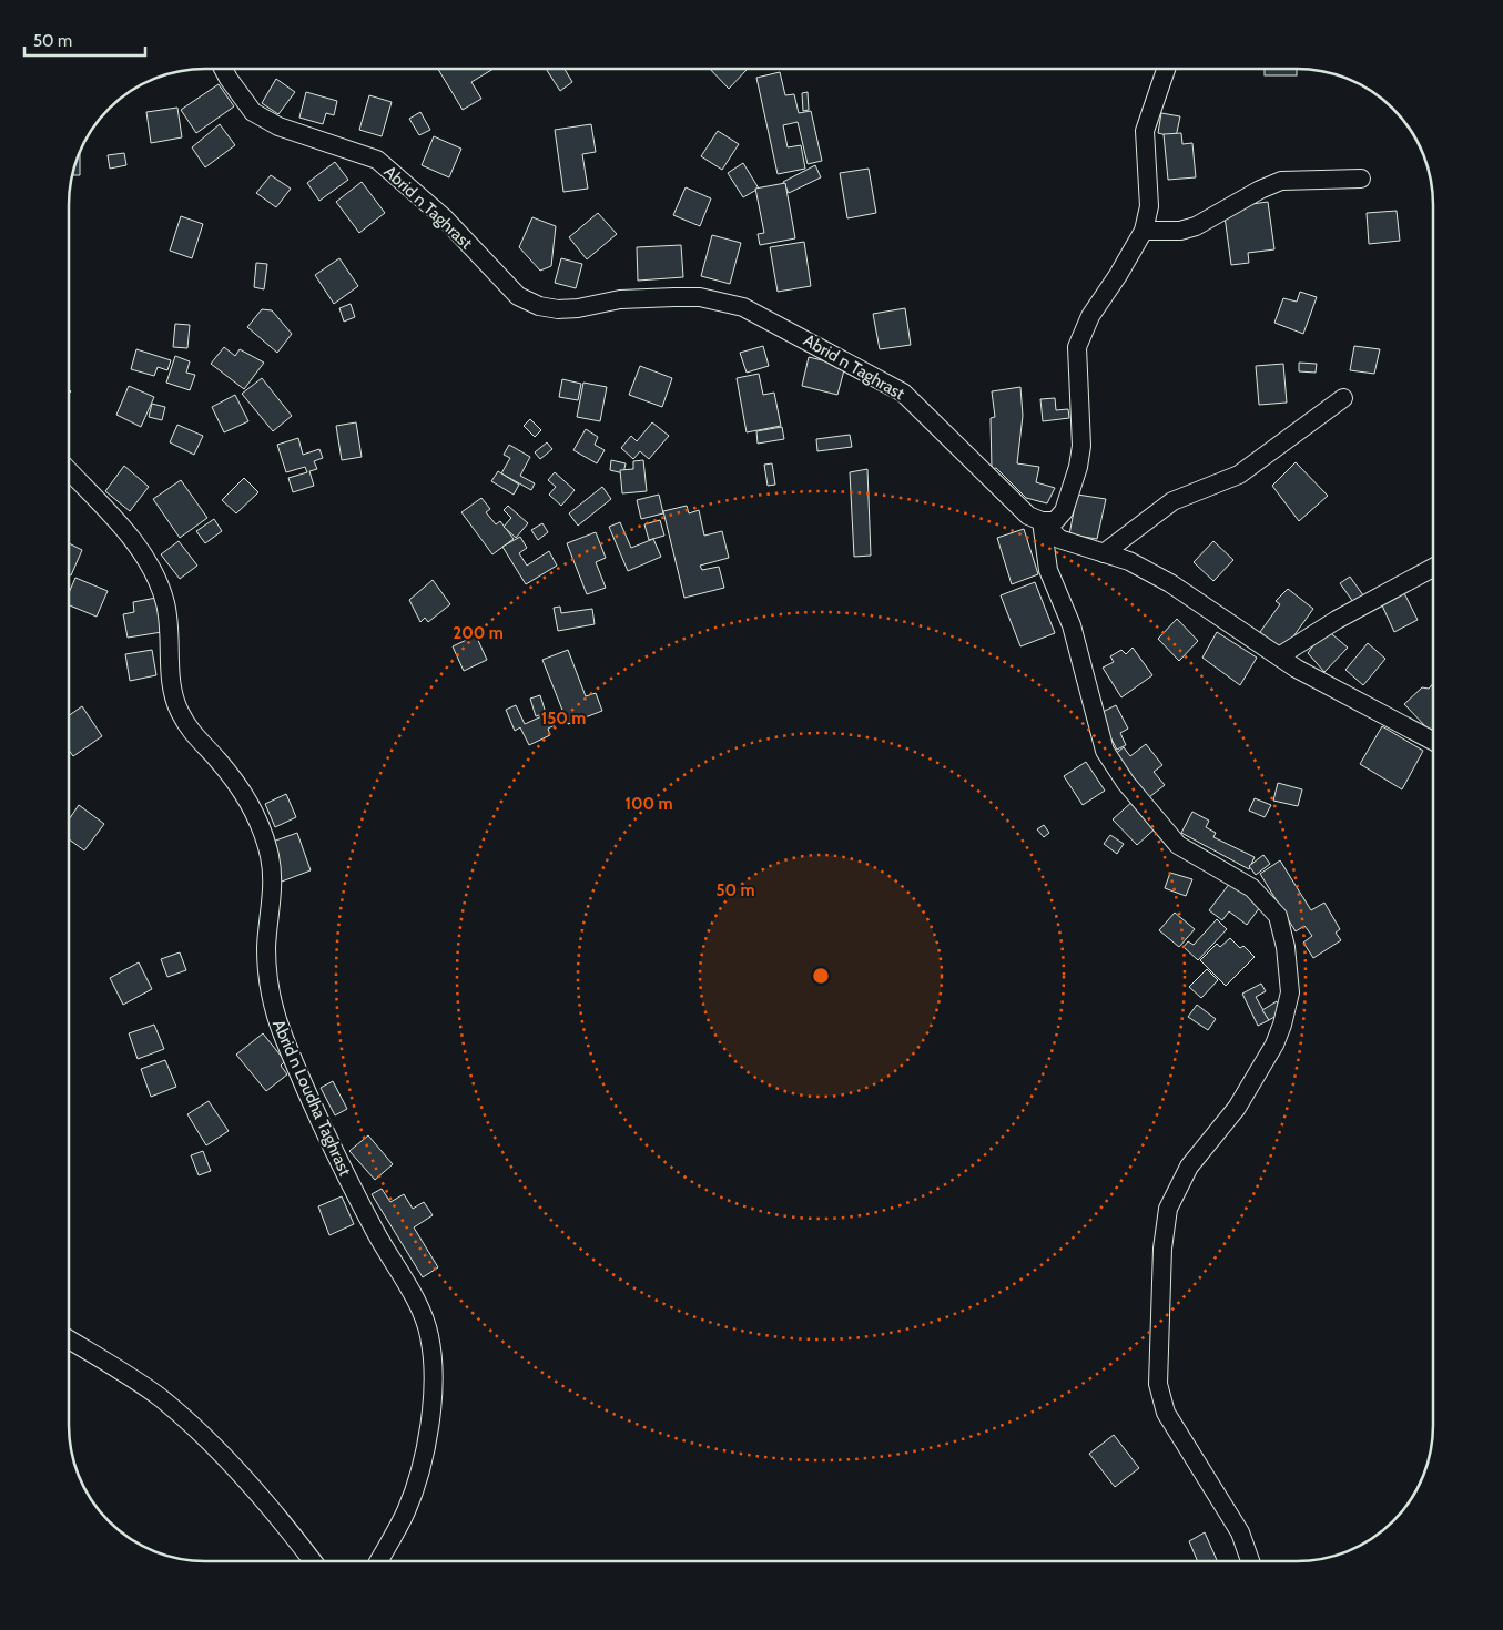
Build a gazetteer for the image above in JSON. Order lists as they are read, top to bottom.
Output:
{
  "streets": {
    "street": ["Abrid n Taghrast", "Abrid n Loudha Taghrast"]
  },
  "scale_bar": "50 m",
  "rings": [
    "200 m",
    "150 m",
    "100 m",
    "50 m"
  ]
}
